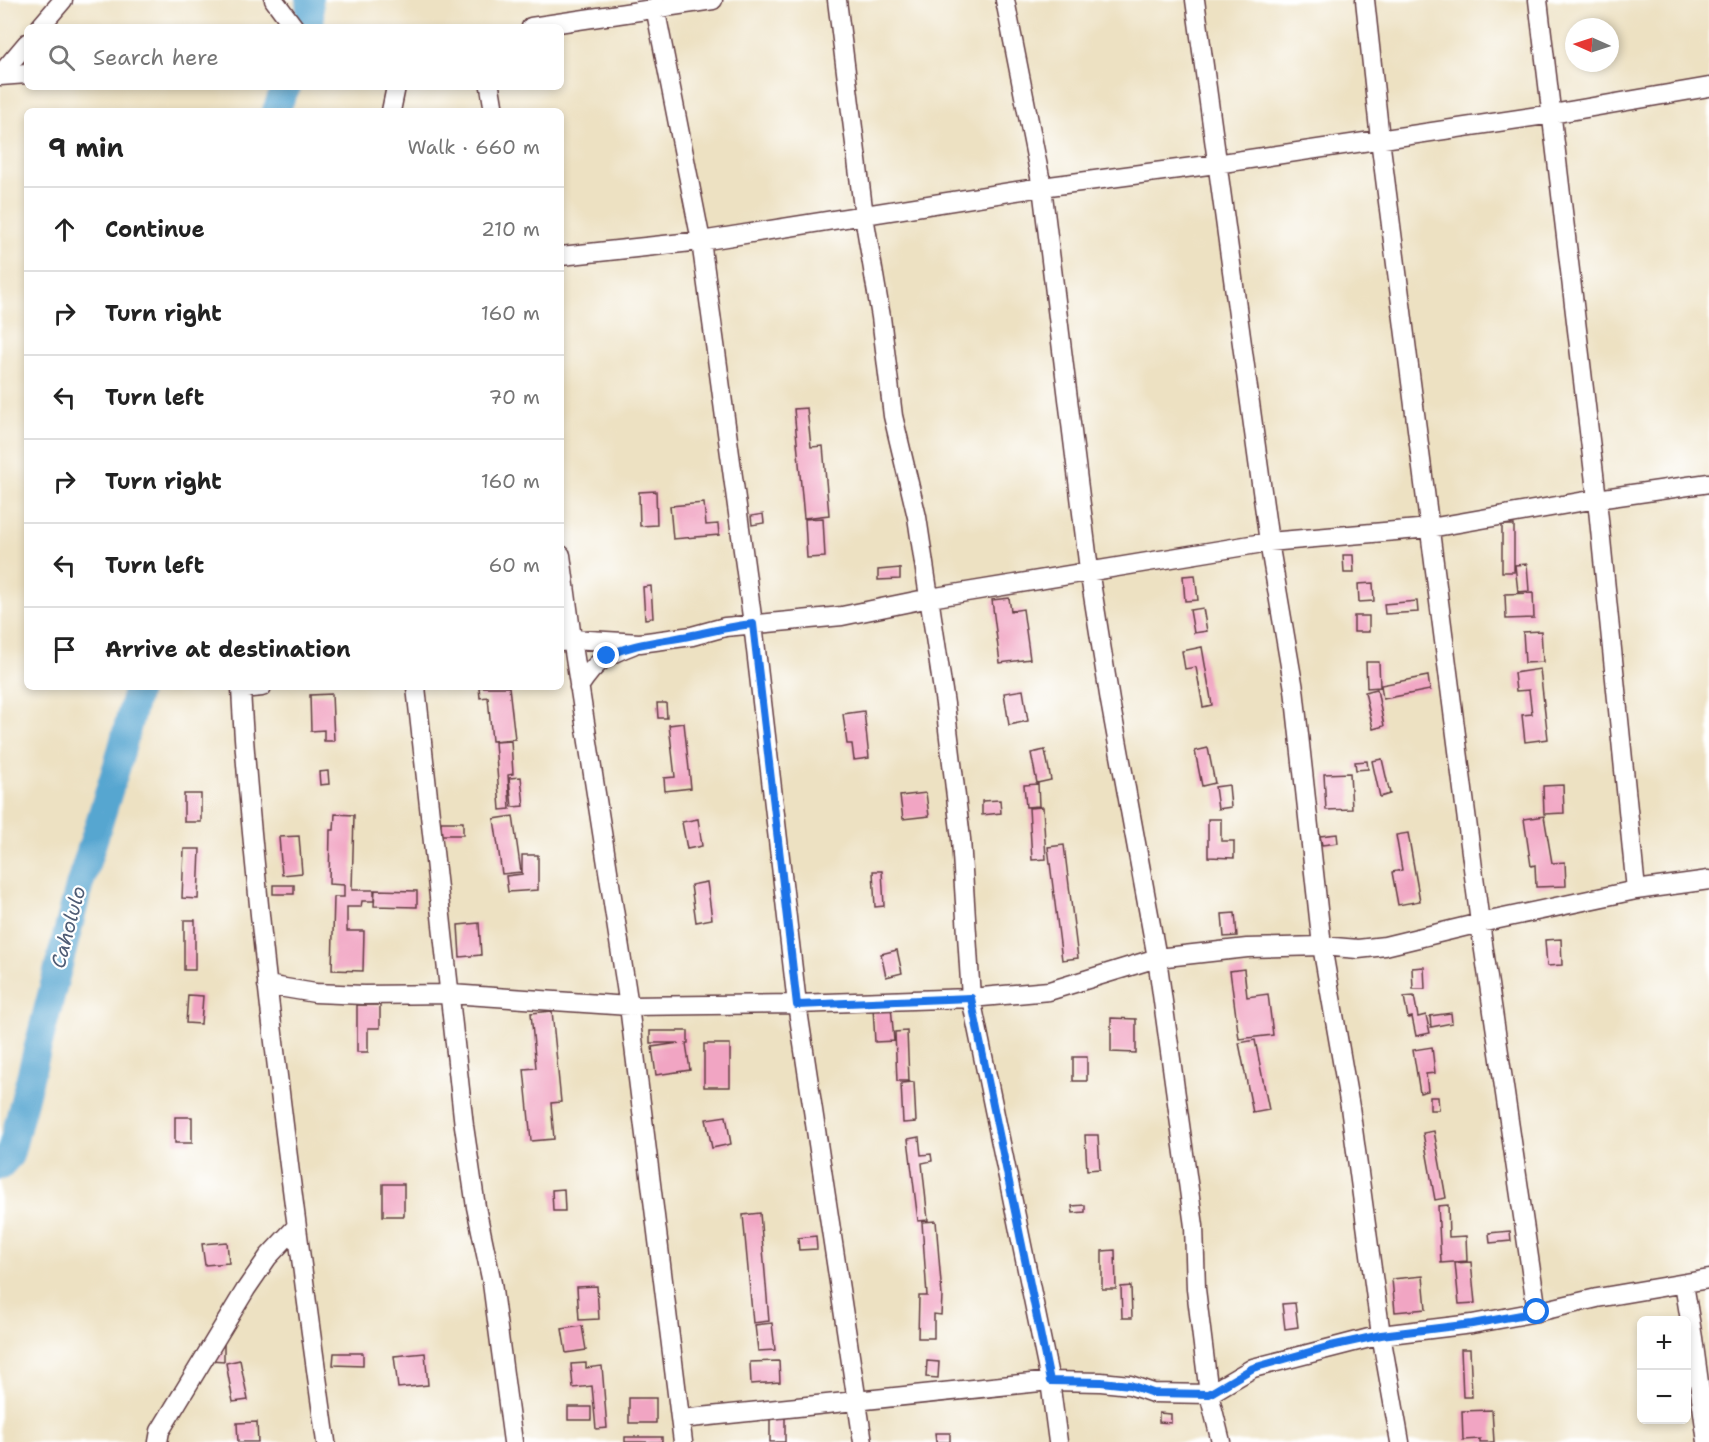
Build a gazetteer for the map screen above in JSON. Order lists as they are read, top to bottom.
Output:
{
  "water": ["Caholulo"],
  "north": "left",
  "page": {
    "search": "Search here",
    "heading": ["9 min", "Walk · 660 m"],
    "list": [
      ["Continue", "210 m"],
      ["Turn right", "160 m"],
      ["Turn left", "70 m"],
      ["Turn right", "160 m"],
      ["Turn left", "60 m"],
      "Arrive at destination"
    ],
    "map_buttons": ["+", "−"]
  }
}
